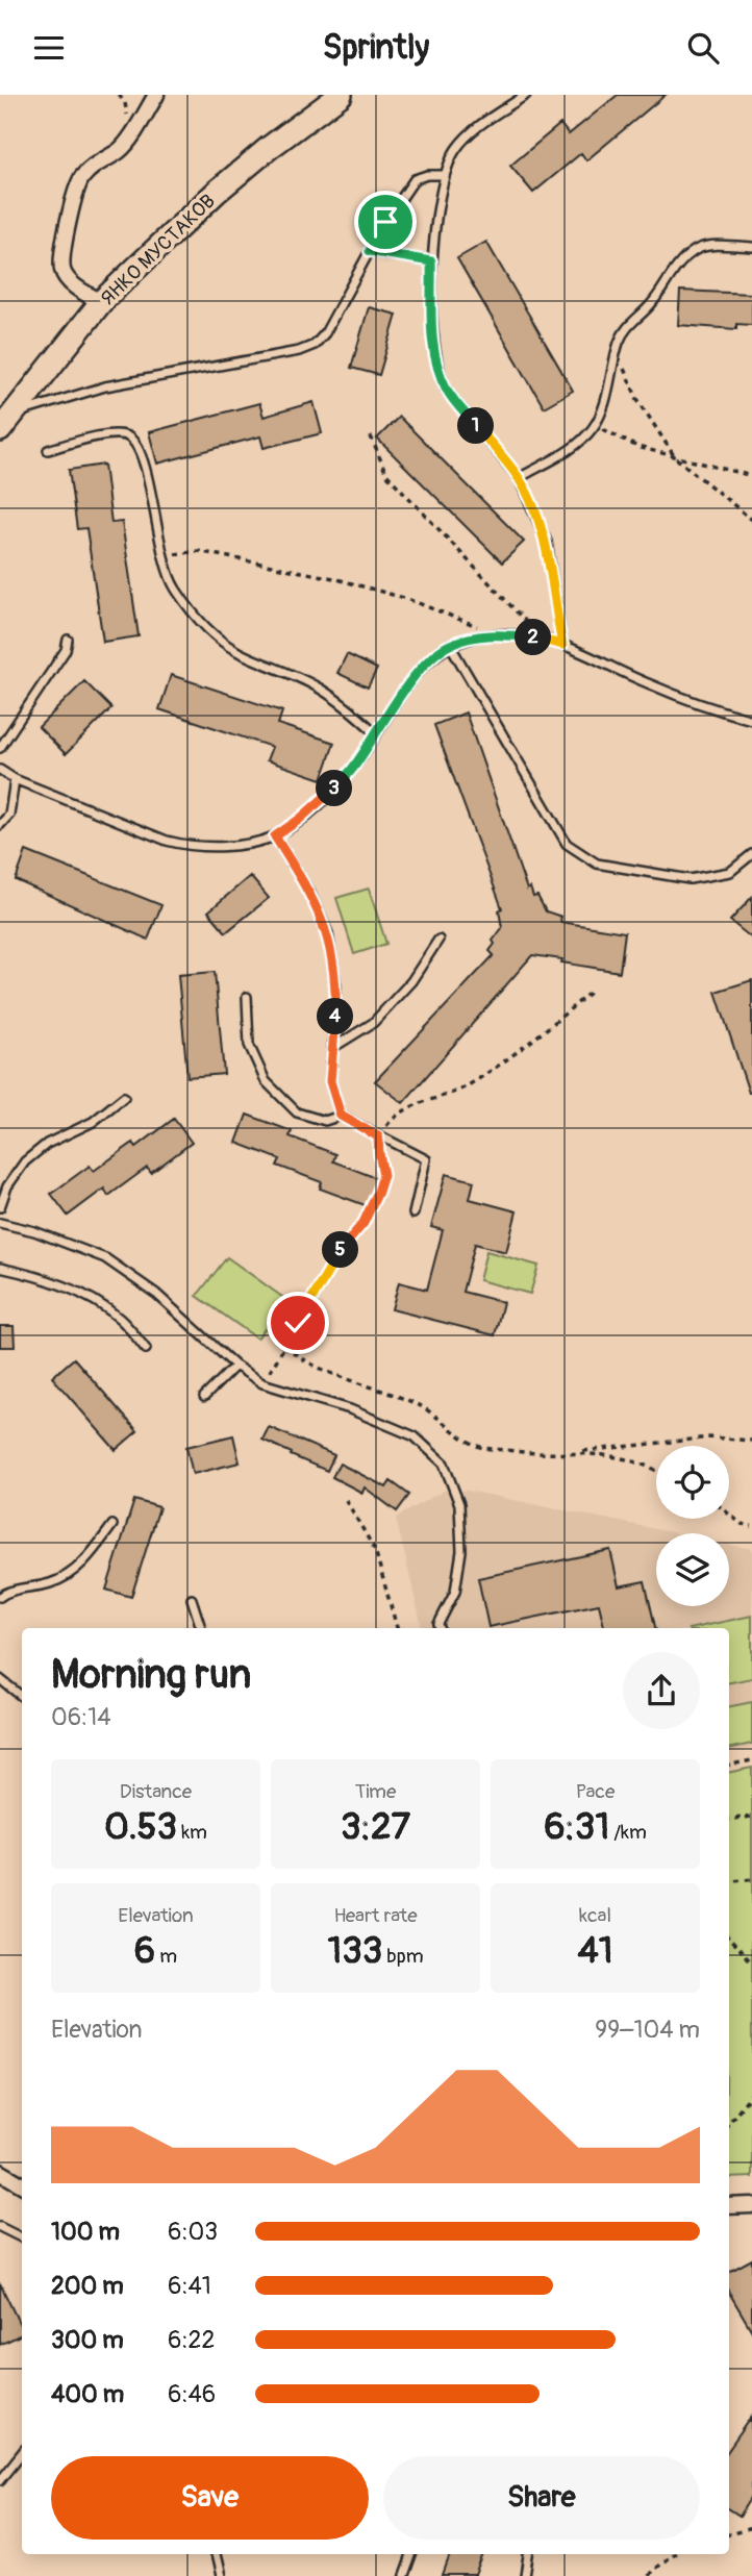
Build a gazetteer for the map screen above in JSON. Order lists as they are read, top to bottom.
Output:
{
  "streets": {
    "street": ["ЯНКО МУСТАКОВ"]
  },
  "page": {
    "header": "Sprintly",
    "pins": [
      "1",
      "2",
      "3",
      "4",
      "5"
    ],
    "heading": ["Morning run", "06:14"],
    "stats": [
      ["Distance", "0.53 km"],
      ["Time", "3:27"],
      ["Pace", "6:31 /km"],
      ["Elevation", "6 m"],
      ["Heart rate", "133 bpm"],
      ["kcal", "41"]
    ],
    "chart": ["Elevation", "99–104 m"],
    "list": [
      {
        "name": "100 m",
        "note": "6:03"
      },
      {
        "name": "200 m",
        "note": "6:41"
      },
      {
        "name": "300 m",
        "note": "6:22"
      },
      {
        "name": "400 m",
        "note": "6:46"
      }
    ],
    "buttons": ["Save", "Share"]
  }
}
